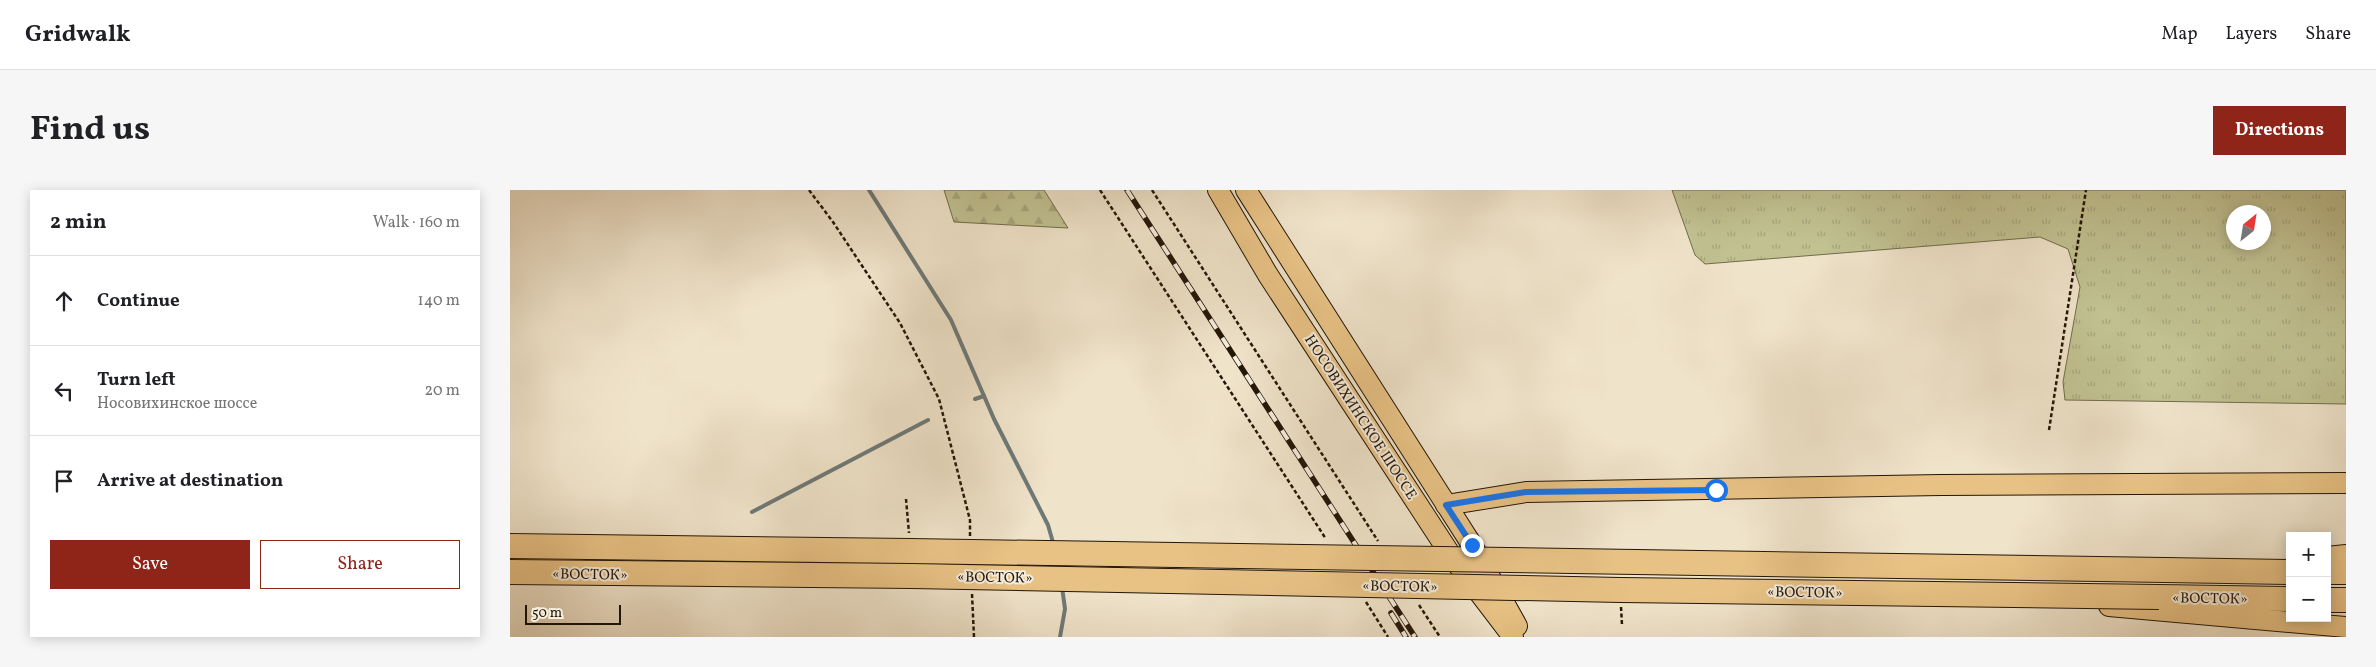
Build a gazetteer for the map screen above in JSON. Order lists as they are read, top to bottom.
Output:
{
  "streets": {
    "highway": ["«ВОСТОК»"],
    "main road": ["НОСОВИХИНСКОЕ ШОССЕ"]
  },
  "scale_bar": "50 m",
  "north": "top right",
  "page": {
    "header": "Gridwalk",
    "nav": ["Map", "Layers", "Share"],
    "title": "Find us",
    "buttons": [
      "Directions",
      ["Save", "Share"]
    ],
    "heading": ["2 min", "Walk · 160 m"],
    "list": [
      ["Continue", "140 m"],
      ["Turn left", "Носовихинское шоссе", "20 m"],
      "Arrive at destination"
    ],
    "map_buttons": ["+", "−"],
    "scale": "50 m"
  }
}
